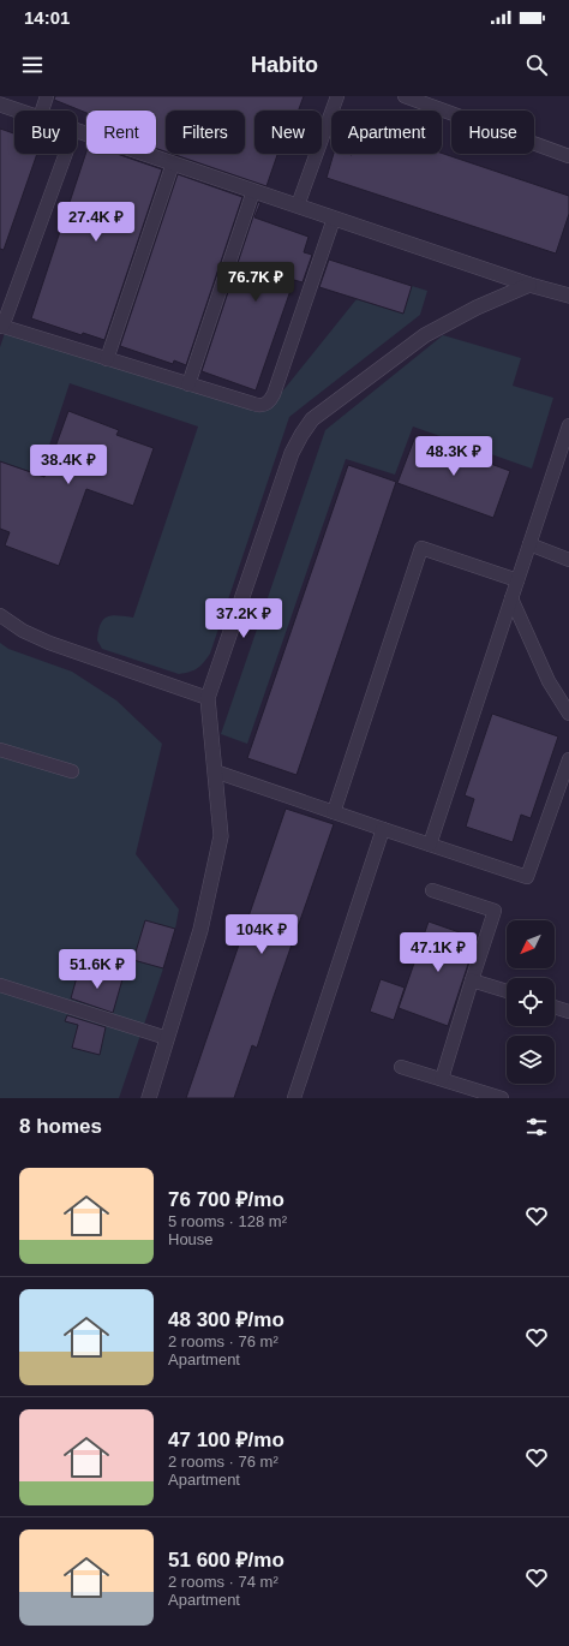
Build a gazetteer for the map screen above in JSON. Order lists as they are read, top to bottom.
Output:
{
  "north": "bottom left",
  "page": {
    "status": "14:01",
    "header": "Habito",
    "chip": [
      "Buy",
      "Rent",
      "Filters",
      "New",
      "Apartment",
      "House"
    ],
    "price": [
      "27.4K ₽",
      "76.7K ₽",
      "48.3K ₽",
      "38.4K ₽",
      "37.2K ₽",
      "104K ₽",
      "47.1K ₽",
      "51.6K ₽"
    ],
    "heading": "8 homes",
    "list": [
      {
        "name": "76 700 ₽/mo",
        "note": "5 rooms · 128 m² · House"
      },
      {
        "name": "48 300 ₽/mo",
        "note": "2 rooms · 76 m² · Apartment"
      },
      {
        "name": "47 100 ₽/mo",
        "note": "2 rooms · 76 m² · Apartment"
      },
      {
        "name": "51 600 ₽/mo",
        "note": "2 rooms · 74 m² · Apartment"
      }
    ]
  }
}
